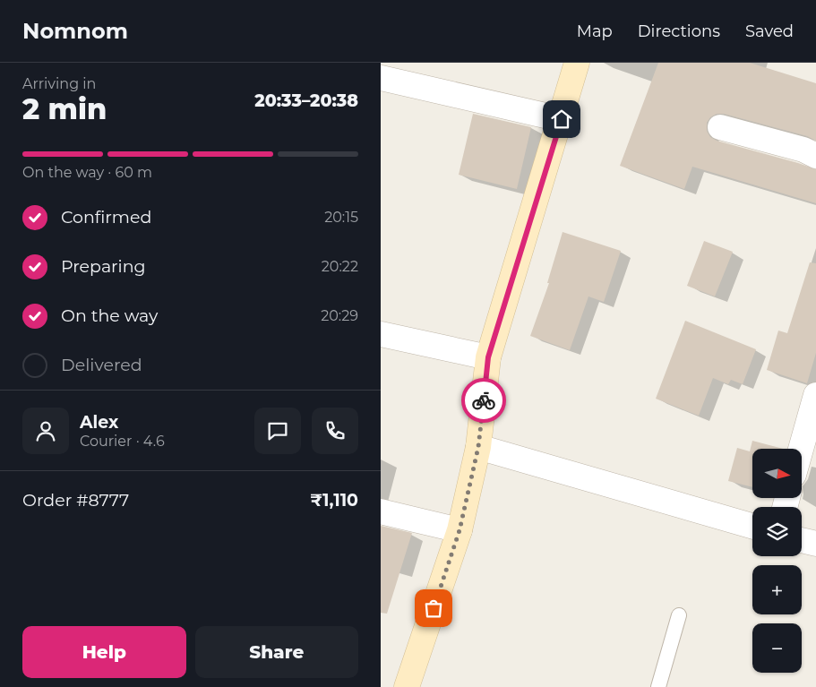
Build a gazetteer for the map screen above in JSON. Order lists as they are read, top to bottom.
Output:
{
  "north": "right",
  "page": {
    "header": "Nomnom",
    "nav": ["Map", "Directions", "Saved"],
    "heading": ["2 min", "Arriving in", "20:33–20:38"],
    "panel": [
      "Alex",
      "Courier · 4.6",
      "Order #8777",
      "₹1,110"
    ],
    "bar": "On the way · 60 m",
    "list": [
      ["Confirmed", "20:15"],
      ["Preparing", "20:22"],
      ["On the way", "20:29"],
      "Delivered"
    ],
    "map_buttons": ["+", "−"],
    "buttons": ["Help", "Share"]
  }
}
